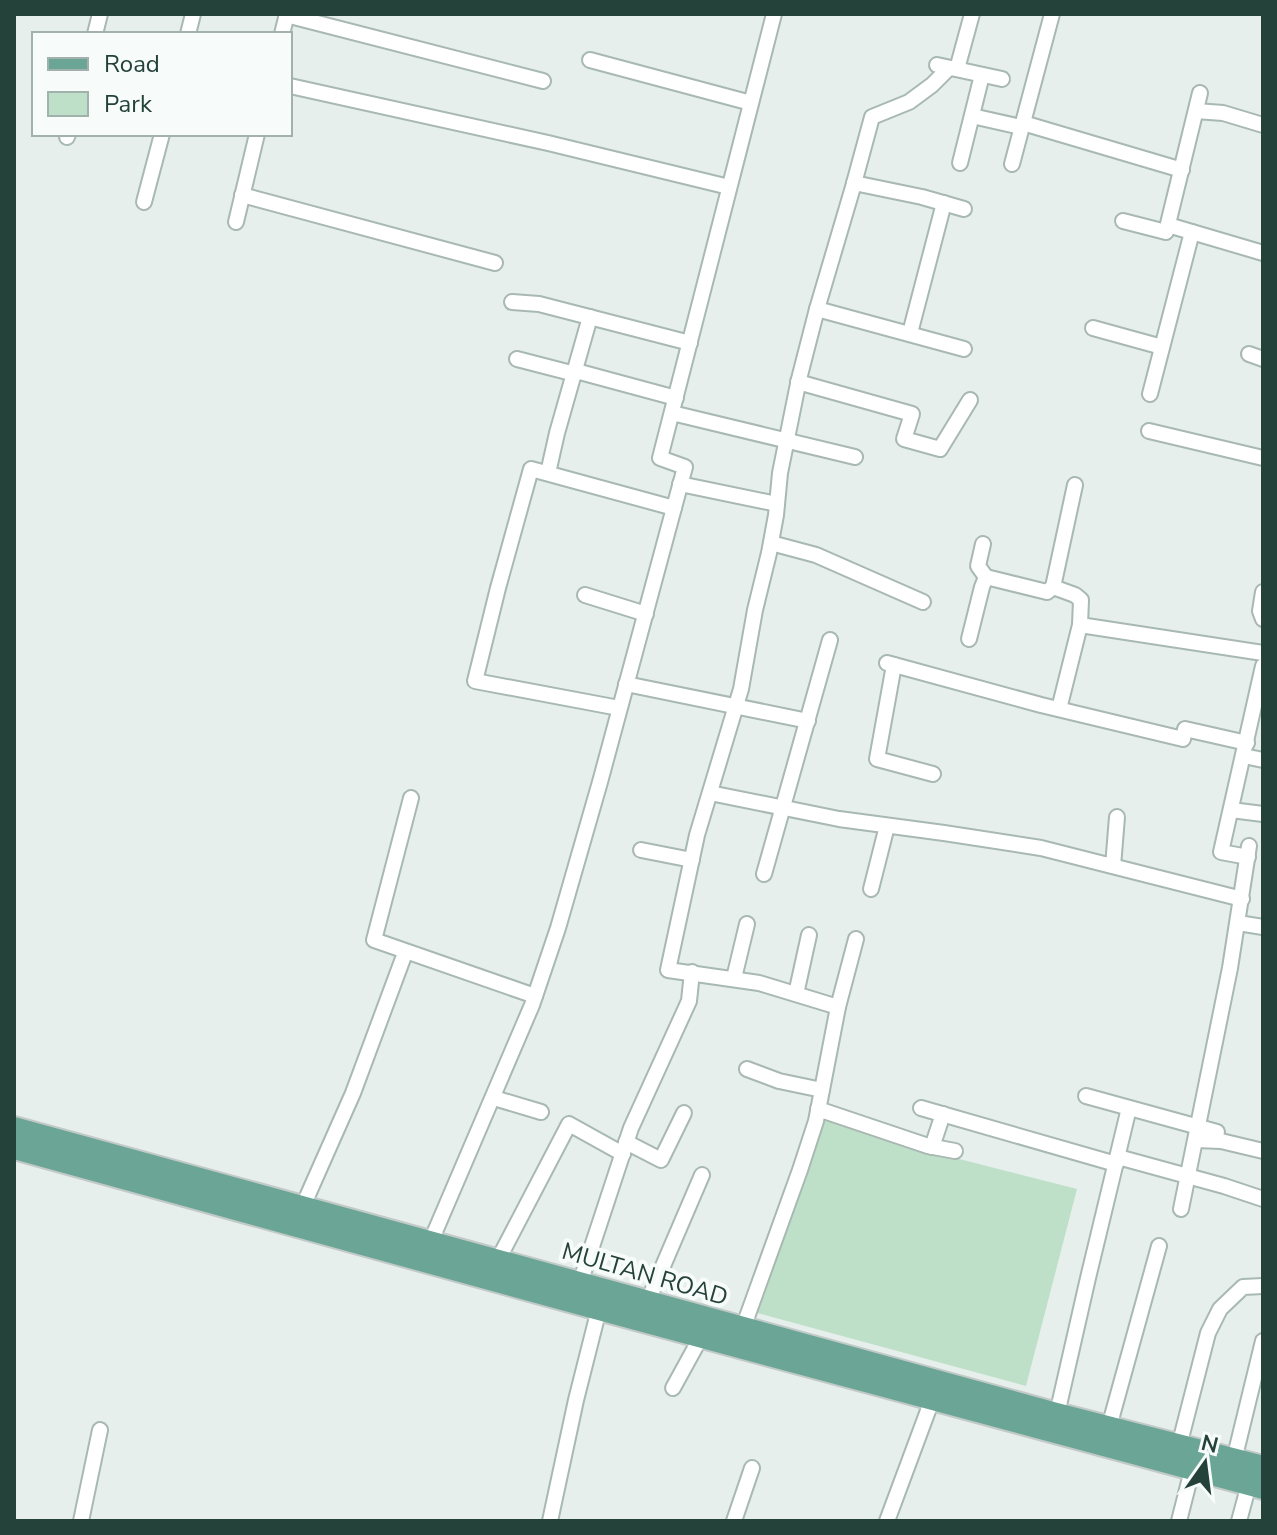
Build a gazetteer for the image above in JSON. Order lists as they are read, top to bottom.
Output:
{
  "streets": {
    "main road": ["MULTAN ROAD"]
  },
  "legend": ["Road", "Park"],
  "north": "top"
}
